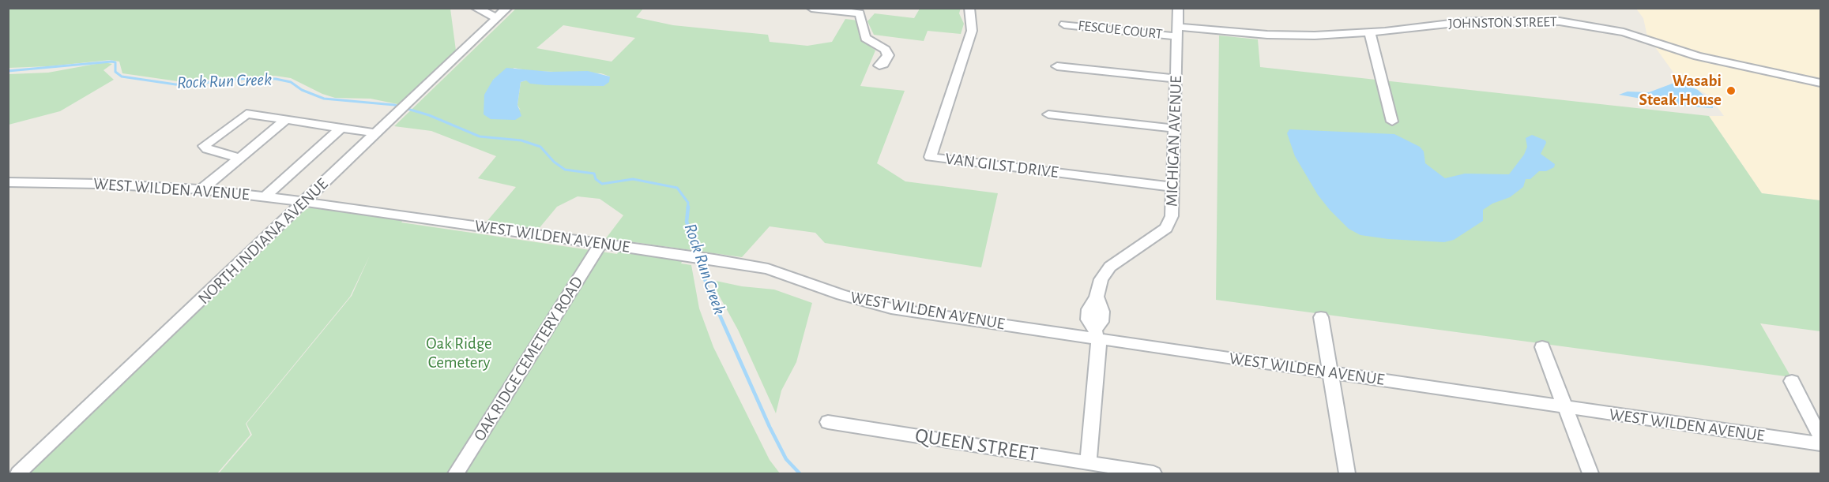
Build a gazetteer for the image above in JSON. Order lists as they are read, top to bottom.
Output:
{
  "streets": {
    "street": [
      "JOHNSTON STREET",
      "FESCUE COURT",
      "MICHIGAN AVENUE",
      "VAN GILST DRIVE",
      "WEST WILDEN AVENUE",
      "NORTH INDIANA AVENUE",
      "OAK RIDGE CEMETERY ROAD",
      "QUEEN STREET"
    ]
  },
  "crossings": [
    ["JOHNSTON STREET", "FESCUE COURT"],
    ["JOHNSTON STREET", "MICHIGAN AVENUE"],
    ["FESCUE COURT", "MICHIGAN AVENUE"],
    ["MICHIGAN AVENUE", "VAN GILST DRIVE"],
    ["MICHIGAN AVENUE", "WEST WILDEN AVENUE"],
    ["MICHIGAN AVENUE", "QUEEN STREET"],
    ["WEST WILDEN AVENUE", "NORTH INDIANA AVENUE"],
    ["WEST WILDEN AVENUE", "OAK RIDGE CEMETERY ROAD"]
  ],
  "water": ["Rock Run Creek"],
  "parks": ["Oak Ridge Cemetery"],
  "places": ["Wasabi Steak House"]
}
